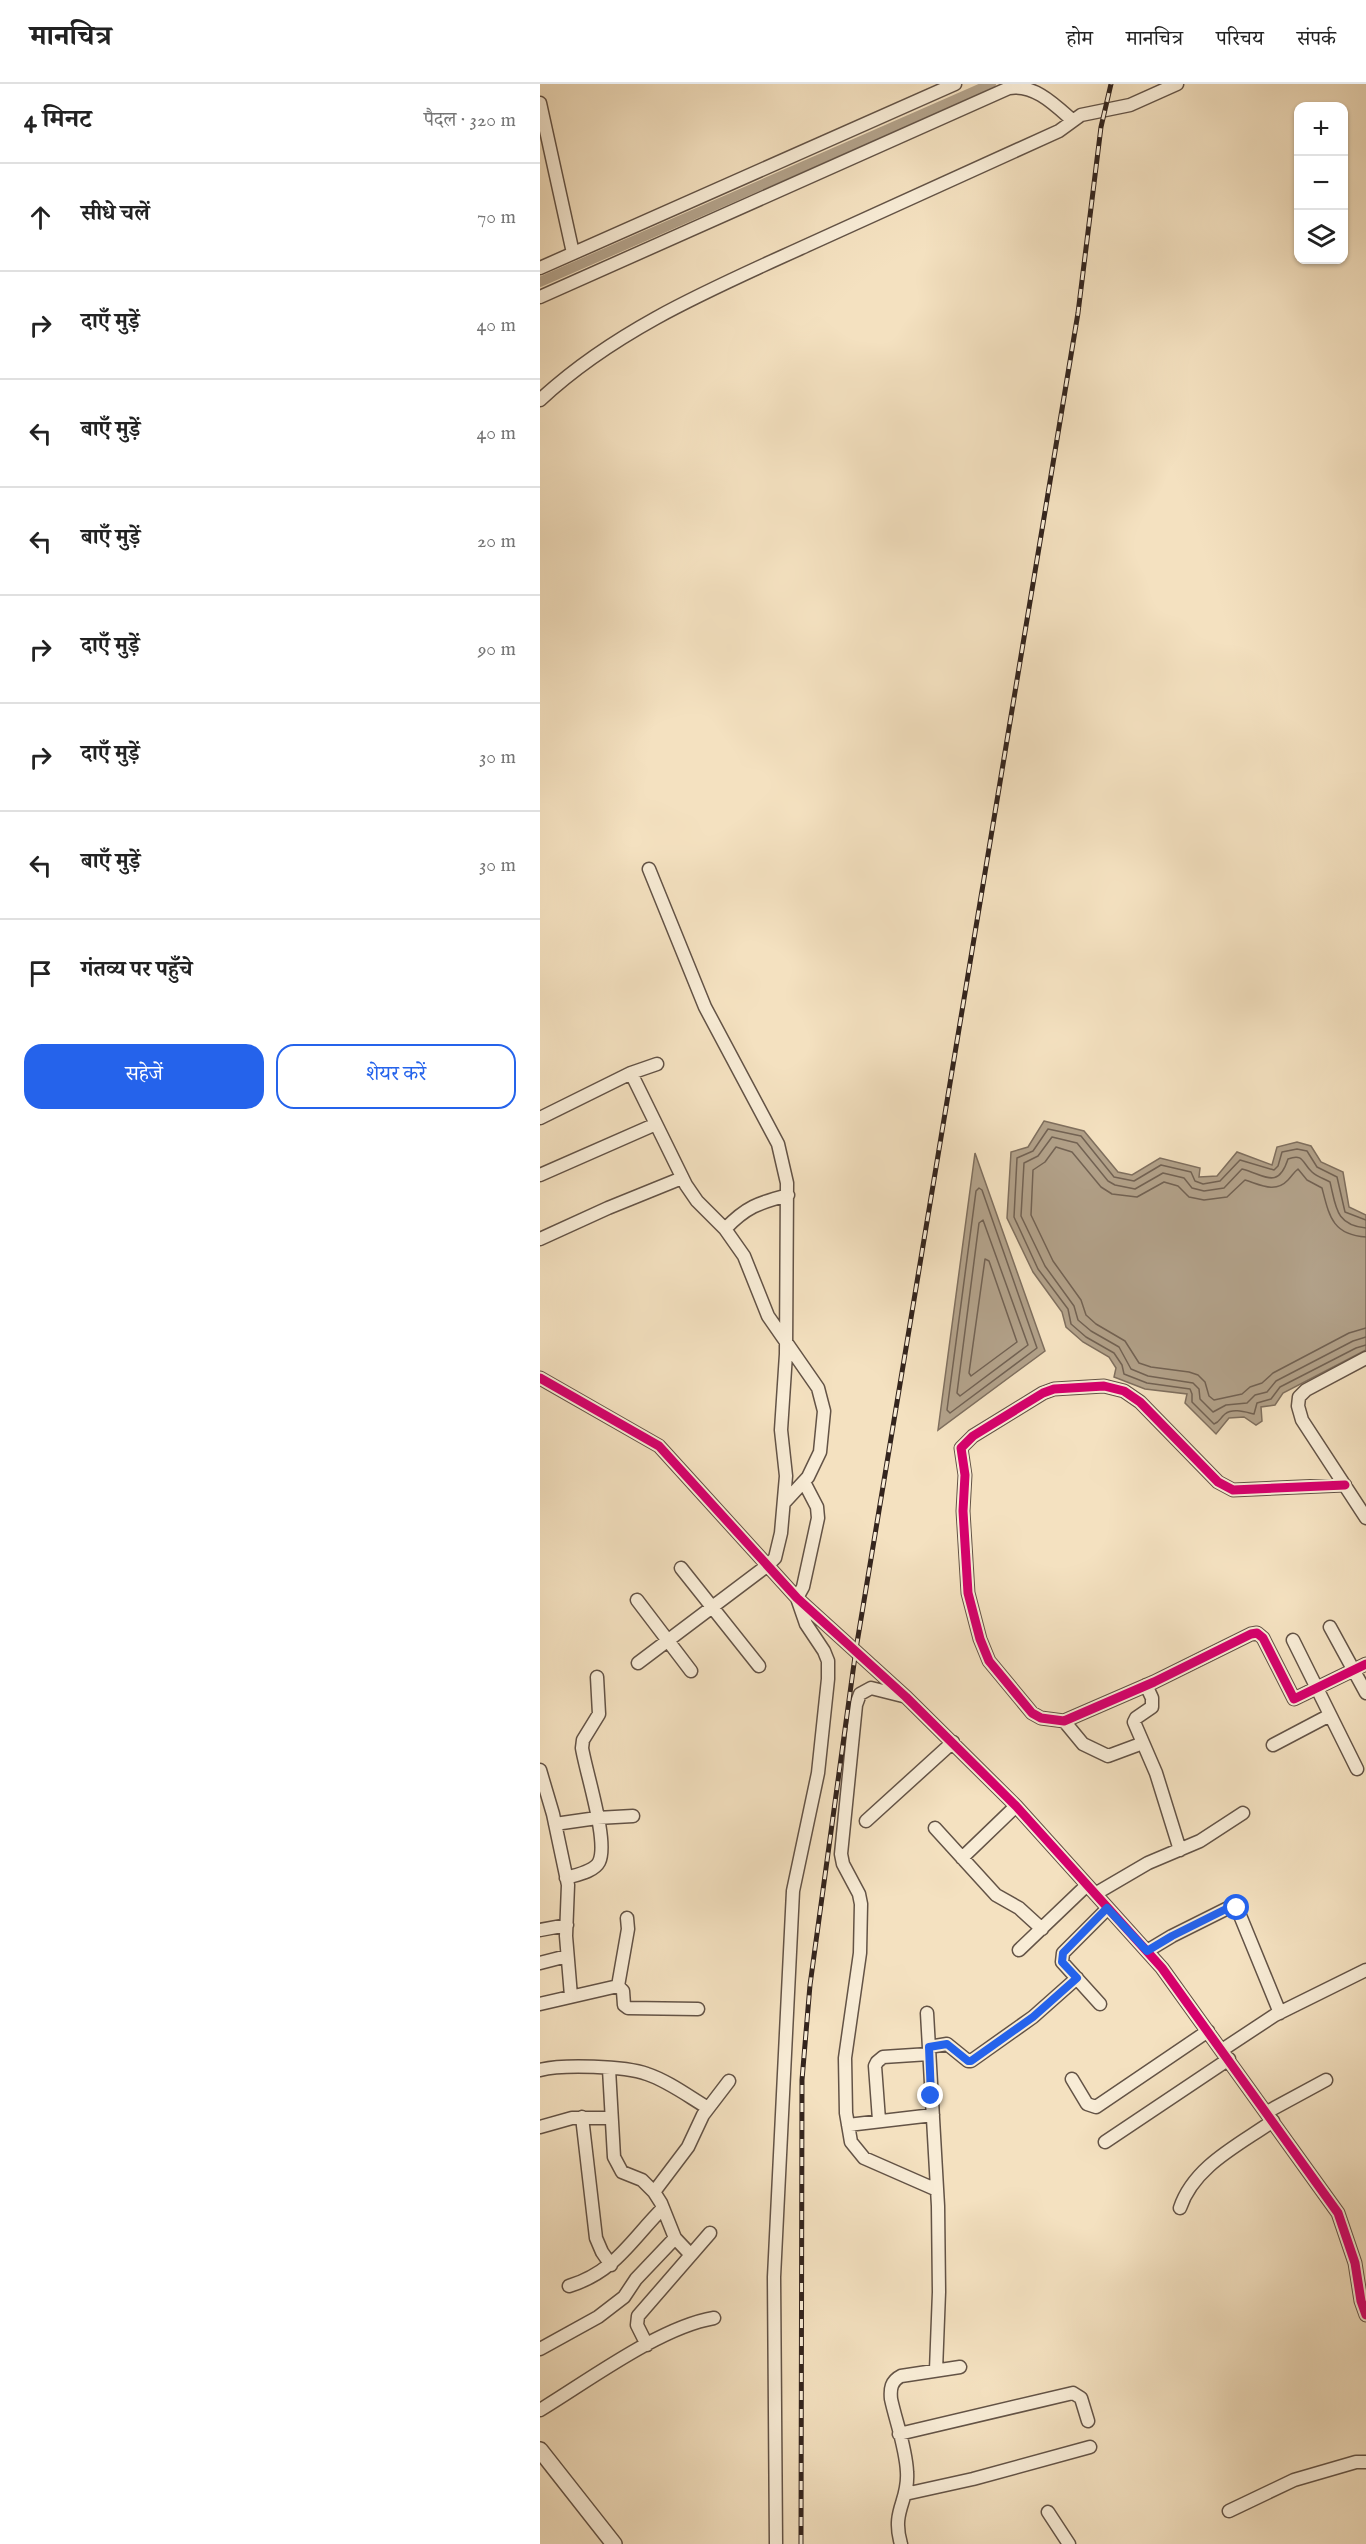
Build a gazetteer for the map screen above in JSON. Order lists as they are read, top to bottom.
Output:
{
  "page": {
    "header": "मानचित्र",
    "nav": [
      "होम",
      "मानचित्र",
      "परिचय",
      "संपर्क"
    ],
    "heading": ["4 मिनट", "पैदल · 320 m"],
    "map_buttons": ["+", "−"],
    "list": [
      ["सीधे चलें", "70 m"],
      ["दाएँ मुड़ें", "40 m"],
      ["बाएँ मुड़ें", "40 m"],
      ["बाएँ मुड़ें", "20 m"],
      ["दाएँ मुड़ें", "90 m"],
      ["दाएँ मुड़ें", "30 m"],
      ["बाएँ मुड़ें", "30 m"],
      "गंतव्य पर पहुँचे"
    ],
    "buttons": ["सहेजें", "शेयर करें"]
  }
}
